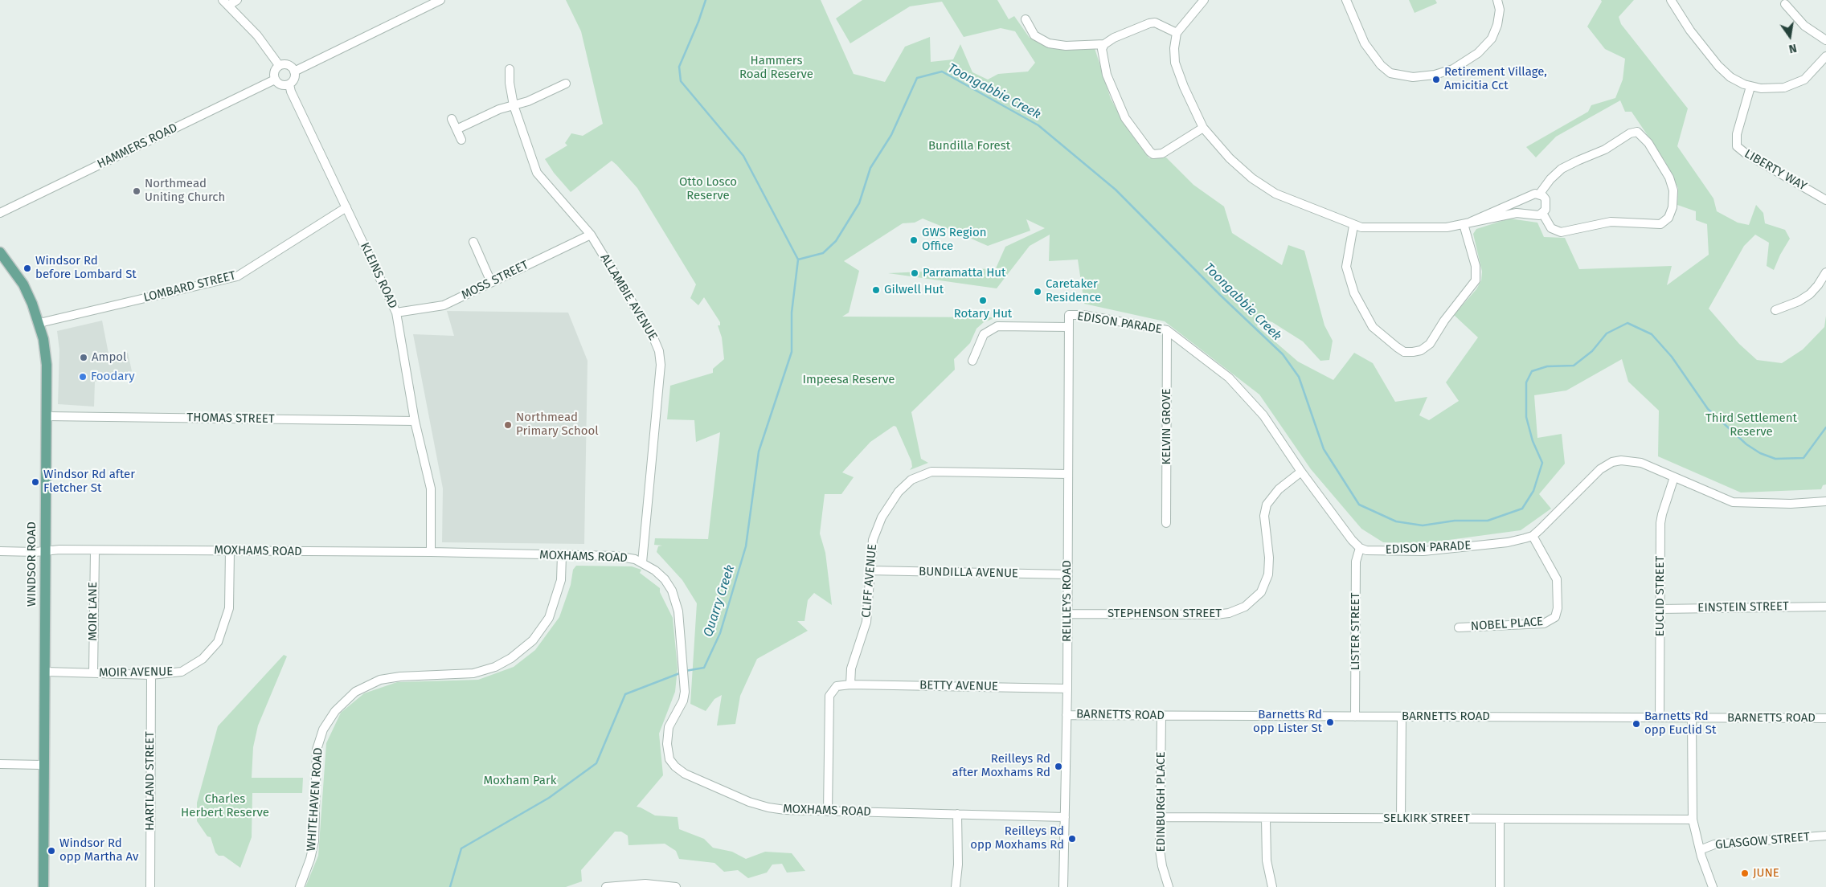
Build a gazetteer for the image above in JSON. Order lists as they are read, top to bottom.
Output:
{
  "streets": {
    "main road": ["WINDSOR ROAD"],
    "street": [
      "HAMMERS ROAD",
      "LIBERTY WAY",
      "KLEINS ROAD",
      "MOSS STREET",
      "LOMBARD STREET",
      "ALLAMBIE AVENUE",
      "EDISON PARADE",
      "THOMAS STREET",
      "KELVIN GROVE",
      "MOXHAMS ROAD",
      "BUNDILLA AVENUE",
      "CLIFF AVENUE",
      "EUCLID STREET",
      "REILLEYS ROAD",
      "EINSTEIN STREET",
      "MOIR LANE",
      "STEPHENSON STREET",
      "NOBEL PLACE",
      "LISTER STREET",
      "MOIR AVENUE",
      "BETTY AVENUE",
      "BARNETTS ROAD",
      "HARTLAND STREET",
      "WHITEHAVEN ROAD",
      "EDINBURGH PLACE",
      "SELKIRK STREET",
      "GLASGOW STREET"
    ]
  },
  "crossings": [
    ["HAMMERS ROAD", "KLEINS ROAD"],
    ["KLEINS ROAD", "MOSS STREET"],
    ["KLEINS ROAD", "LOMBARD STREET"],
    ["KLEINS ROAD", "THOMAS STREET"],
    ["KLEINS ROAD", "MOXHAMS ROAD"],
    ["MOSS STREET", "ALLAMBIE AVENUE"],
    ["LOMBARD STREET", "WINDSOR ROAD"],
    ["ALLAMBIE AVENUE", "MOXHAMS ROAD"],
    ["EDISON PARADE", "KELVIN GROVE"],
    ["EDISON PARADE", "EUCLID STREET"],
    ["EDISON PARADE", "REILLEYS ROAD"],
    ["EDISON PARADE", "STEPHENSON STREET"],
    ["EDISON PARADE", "NOBEL PLACE"],
    ["EDISON PARADE", "LISTER STREET"],
    ["THOMAS STREET", "WINDSOR ROAD"],
    ["MOXHAMS ROAD", "WINDSOR ROAD"],
    ["MOXHAMS ROAD", "REILLEYS ROAD"],
    ["MOXHAMS ROAD", "MOIR LANE"],
    ["MOXHAMS ROAD", "MOIR AVENUE"],
    ["MOXHAMS ROAD", "WHITEHAVEN ROAD"],
    ["WINDSOR ROAD", "MOIR AVENUE"],
    ["BUNDILLA AVENUE", "CLIFF AVENUE"],
    ["BUNDILLA AVENUE", "REILLEYS ROAD"],
    ["CLIFF AVENUE", "REILLEYS ROAD"],
    ["CLIFF AVENUE", "BETTY AVENUE"],
    ["EUCLID STREET", "EINSTEIN STREET"],
    ["EUCLID STREET", "BARNETTS ROAD"],
    ["REILLEYS ROAD", "STEPHENSON STREET"],
    ["REILLEYS ROAD", "BETTY AVENUE"],
    ["REILLEYS ROAD", "BARNETTS ROAD"],
    ["MOIR LANE", "MOIR AVENUE"],
    ["LISTER STREET", "BARNETTS ROAD"],
    ["MOIR AVENUE", "HARTLAND STREET"],
    ["BARNETTS ROAD", "EDINBURGH PLACE"],
    ["EDINBURGH PLACE", "SELKIRK STREET"]
  ],
  "water": ["Toongabbie Creek", "Quarry Creek"],
  "parks": [
    "Hammers Road Reserve",
    "Bundilla Forest",
    "Otto Losco Reserve",
    "Impeesa Reserve",
    "Third Settlement Reserve",
    "Moxham Park",
    "Charles Herbert Reserve"
  ],
  "places": [
    "Retirement Village, Amicitia Cct",
    "Northmead Uniting Church",
    "GWS Region Office",
    "Windsor Rd before Lombard St",
    "Parramatta Hut",
    "Gilwell Hut",
    "Caretaker Residence",
    "Rotary Hut",
    "Ampol",
    "Foodary",
    "Northmead Primary School",
    "Windsor Rd after Fletcher St",
    "Barnetts Rd opp Lister St",
    "Barnetts Rd opp Euclid St",
    "Reilleys Rd after Moxhams Rd",
    "Reilleys Rd opp Moxhams Rd",
    "Windsor Rd opp Martha Av",
    "JUNE"
  ],
  "north": "bottom"
}
